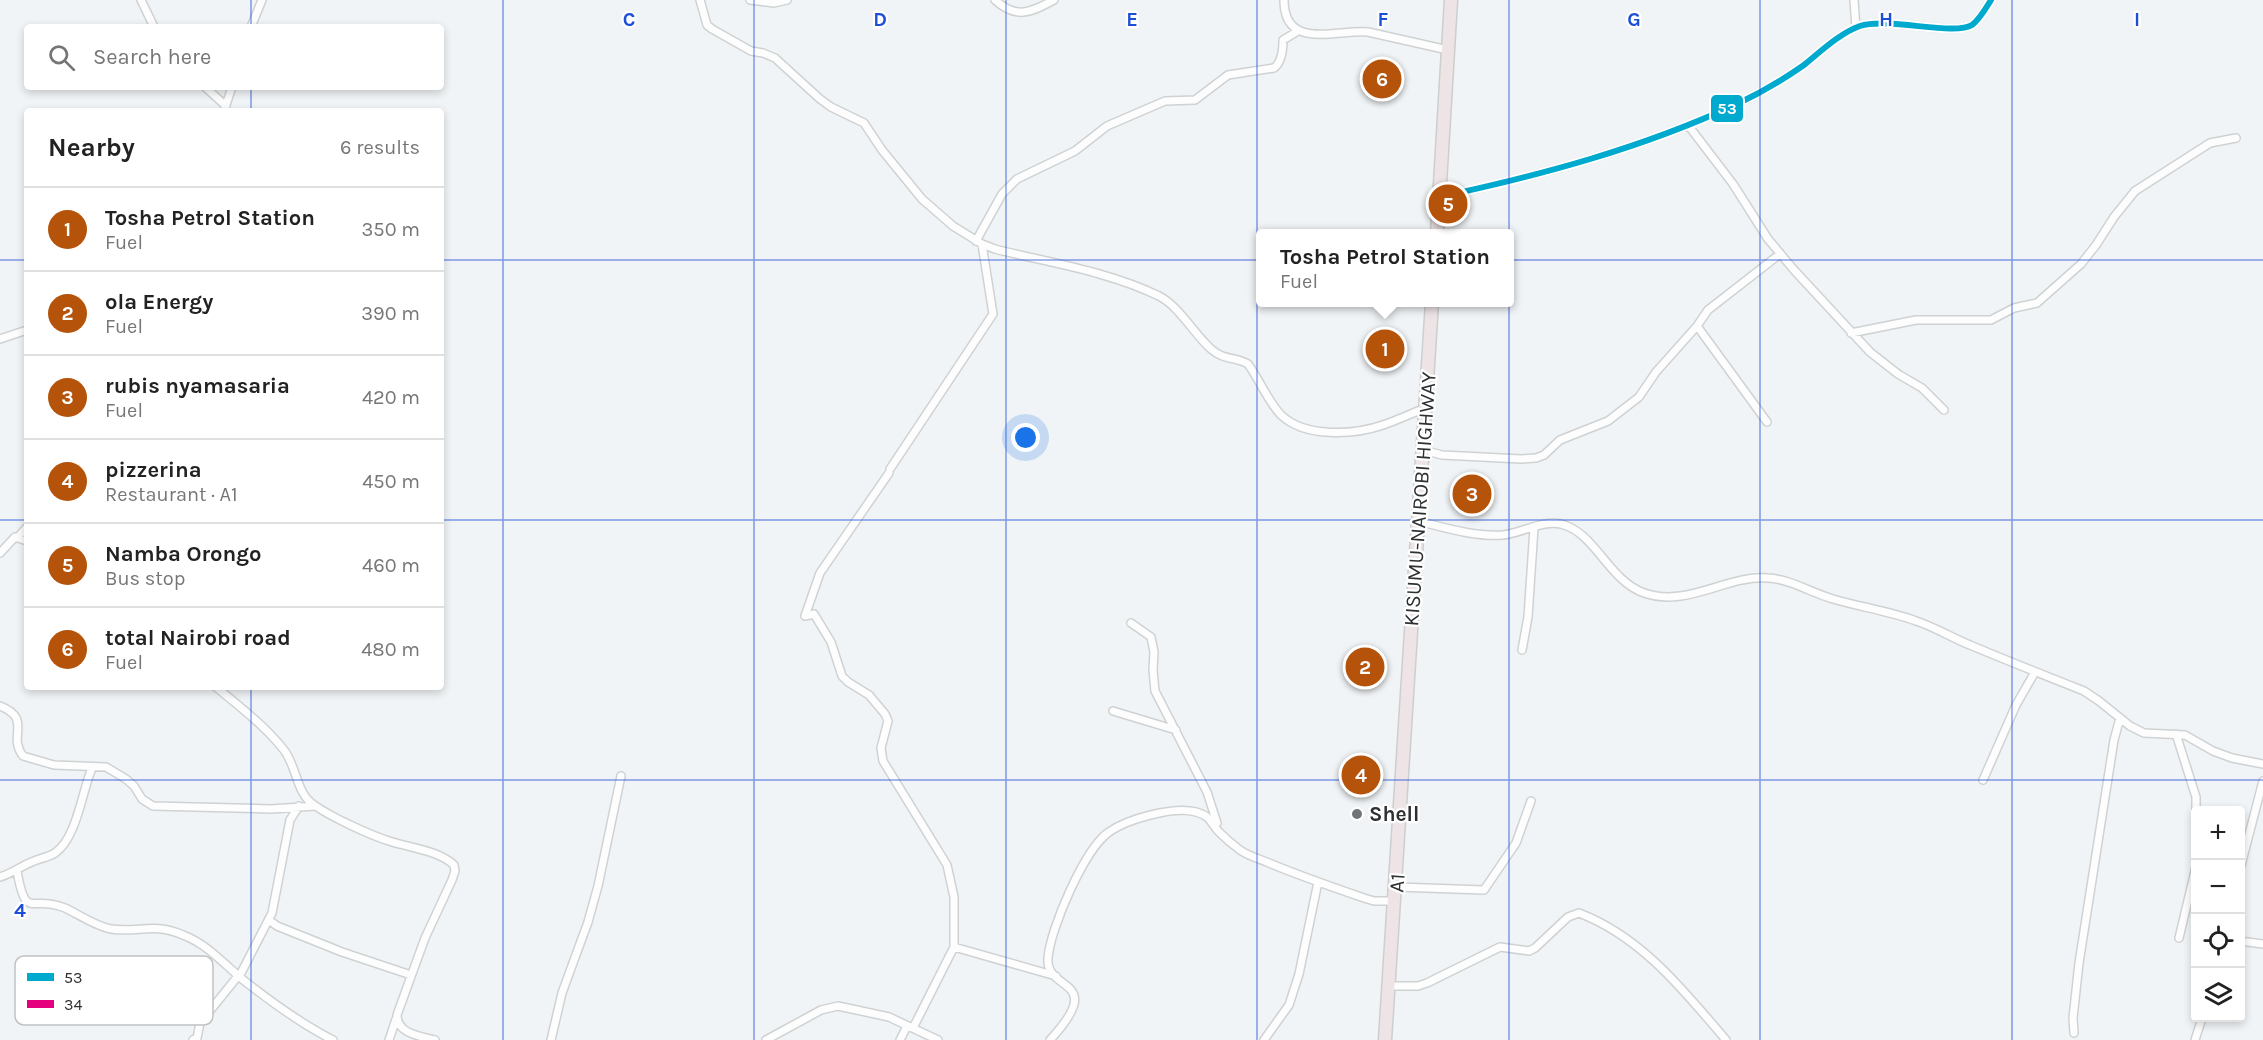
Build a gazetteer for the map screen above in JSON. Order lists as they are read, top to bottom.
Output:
{
  "streets": {
    "highway": ["KISUMU-NAIROBI HIGHWAY", "A1"]
  },
  "crossings": [
    ["KISUMU-NAIROBI HIGHWAY", "A1"]
  ],
  "places": ["Shell"],
  "lines": ["transit line 53"],
  "legend": ["53", "34"],
  "page": {
    "search": "Search here",
    "pins": [
      "6",
      "5",
      "1",
      "3",
      "2",
      "4"
    ],
    "heading": ["Nearby", "6 results"],
    "list": [
      {
        "mark": "1",
        "name": "Tosha Petrol Station",
        "note": "Fuel",
        "value": "350 m"
      },
      {
        "mark": "2",
        "name": "ola Energy",
        "note": "Fuel",
        "value": "390 m"
      },
      {
        "mark": "3",
        "name": "rubis nyamasaria",
        "note": "Fuel",
        "value": "420 m"
      },
      {
        "mark": "4",
        "name": "pizzerina",
        "note": "Restaurant · A1",
        "value": "450 m"
      },
      {
        "mark": "5",
        "name": "Namba Orongo",
        "note": "Bus stop",
        "value": "460 m"
      },
      {
        "mark": "6",
        "name": "total Nairobi road",
        "note": "Fuel",
        "value": "480 m"
      }
    ],
    "popup": ["Tosha Petrol Station", "Fuel"],
    "map_buttons": ["+", "−"]
  },
  "grid": {
    "columns": [
      "C",
      "D",
      "E",
      "F",
      "G",
      "H",
      "I"
    ],
    "rows": ["4"]
  }
}
